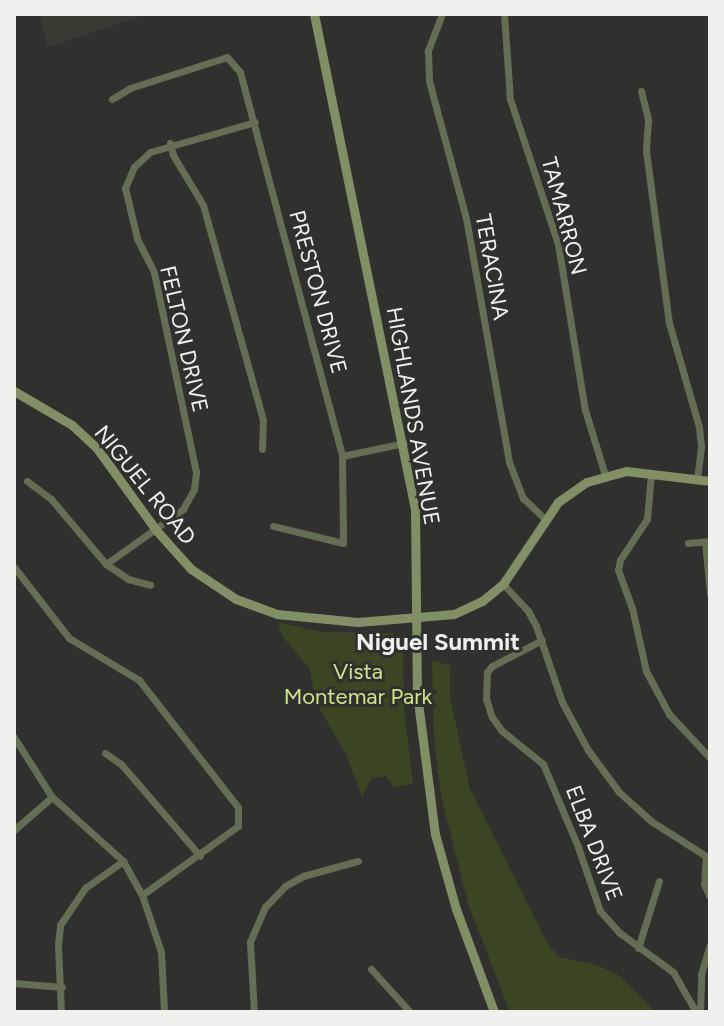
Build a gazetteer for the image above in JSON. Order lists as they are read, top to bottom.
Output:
{
  "streets": {
    "main road": ["HIGHLANDS AVENUE", "NIGUEL ROAD"],
    "street": [
      "TAMARRON",
      "TERACINA",
      "PRESTON DRIVE",
      "FELTON DRIVE",
      "ELBA DRIVE"
    ]
  },
  "crossings": [
    ["TAMARRON", "NIGUEL ROAD"],
    ["TERACINA", "NIGUEL ROAD"],
    ["PRESTON DRIVE", "FELTON DRIVE"],
    ["FELTON DRIVE", "NIGUEL ROAD"],
    ["HIGHLANDS AVENUE", "NIGUEL ROAD"]
  ],
  "districts": ["Niguel Summit"],
  "parks": ["Vista Montemar Park"]
}
